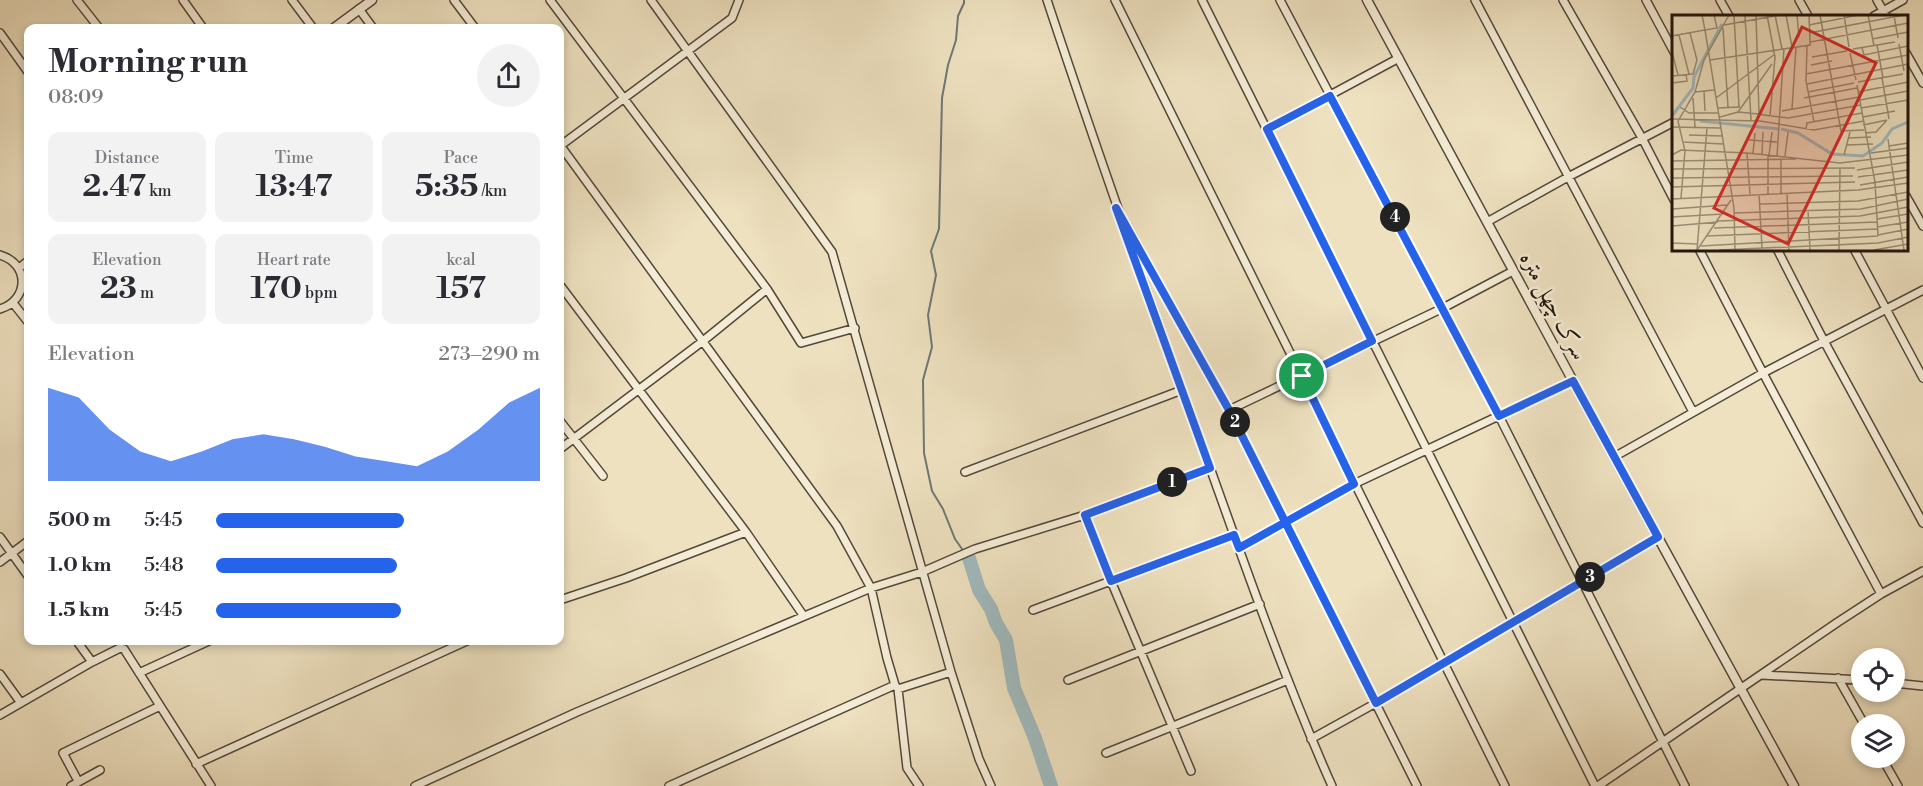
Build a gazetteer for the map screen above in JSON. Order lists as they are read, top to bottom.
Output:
{
  "streets": {
    "street": ["سرک چهل متره"]
  },
  "page": {
    "heading": ["Morning run", "08:09"],
    "stats": [
      ["Distance", "2.47 km"],
      ["Time", "13:47"],
      ["Pace", "5:35 /km"],
      ["Elevation", "23 m"],
      ["Heart rate", "170 bpm"],
      ["kcal", "157"]
    ],
    "pins": [
      "4",
      "2",
      "1",
      "3"
    ],
    "chart": ["Elevation", "273–290 m"],
    "list": [
      {
        "name": "500 m",
        "note": "5:45"
      },
      {
        "name": "1.0 km",
        "note": "5:48"
      },
      {
        "name": "1.5 km",
        "note": "5:45"
      }
    ]
  }
}
